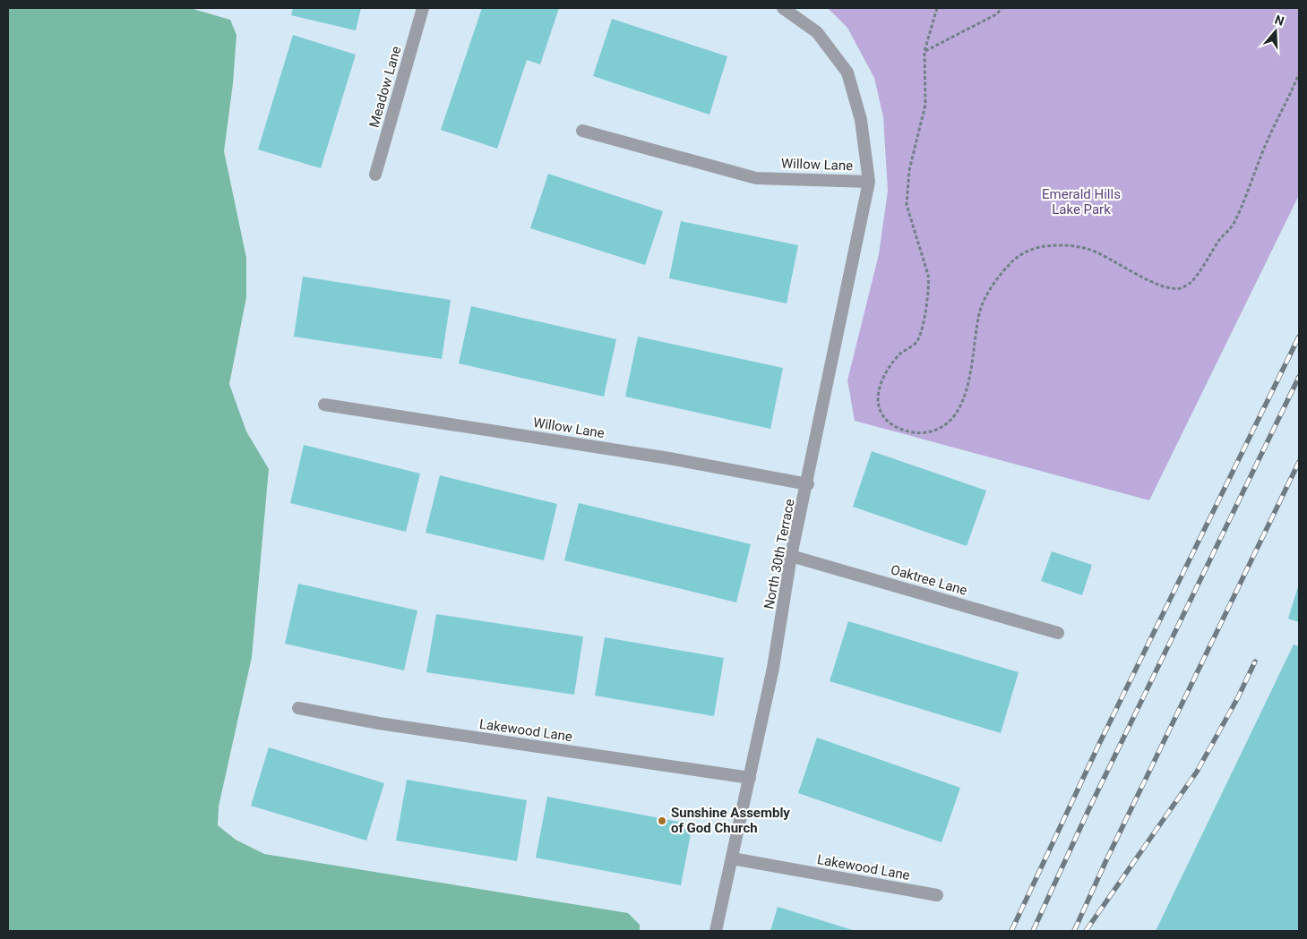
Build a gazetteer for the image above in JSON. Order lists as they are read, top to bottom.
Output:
{
  "streets": {
    "street": [
      "Meadow Lane",
      "Willow Lane",
      "North 30th Terrace",
      "Oaktree Lane",
      "Lakewood Lane"
    ]
  },
  "crossings": [
    ["Willow Lane", "North 30th Terrace"],
    ["North 30th Terrace", "Oaktree Lane"],
    ["North 30th Terrace", "Lakewood Lane"]
  ],
  "parks": ["Emerald Hills Lake Park"],
  "places": ["Sunshine Assembly of God Church"],
  "north": "top"
}
